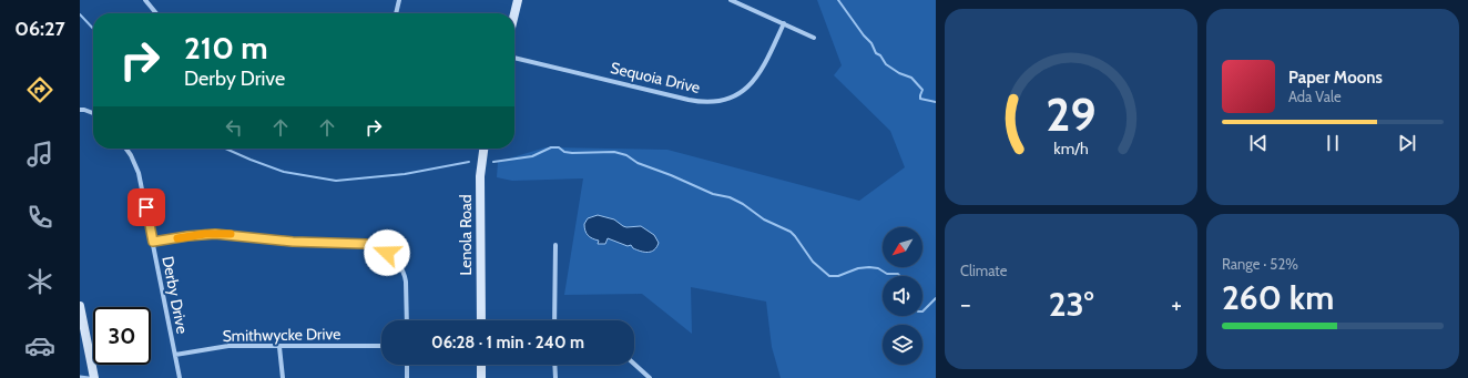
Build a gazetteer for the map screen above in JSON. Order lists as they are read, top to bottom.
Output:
{
  "streets": {
    "main road": ["Lenola Road"],
    "street": ["Sequoia Drive", "Derby Drive", "Smithwycke Drive"]
  },
  "crossings": [
    ["Derby Drive", "Smithwycke Drive"]
  ],
  "north": "bottom left",
  "page": {
    "tabs": "06:27",
    "turn": ["210 m", "Derby Drive"],
    "song": ["Paper Moons", "Ada Vale"],
    "tile": [
      "Climate",
      ["Range · 52%", "260 km"]
    ],
    "heat": ["−", "23°", "+"],
    "limit": "30",
    "trip": "06:28 · 1 min · 240 m",
    "gauge": ["29", "km/h"]
  }
}
